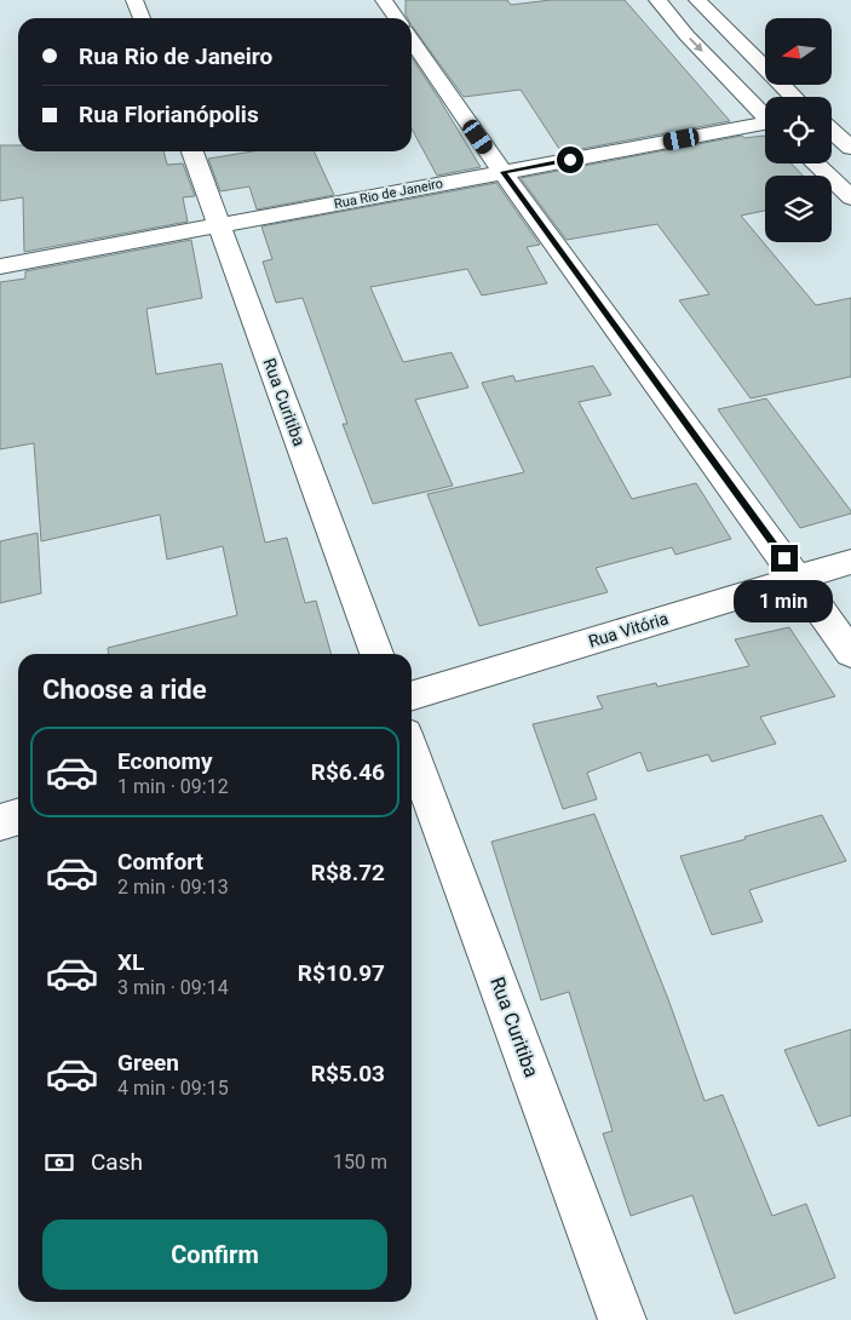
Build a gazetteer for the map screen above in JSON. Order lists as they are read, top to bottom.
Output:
{
  "streets": {
    "street": ["Rua Rio de Janeiro", "Rua Curitiba", "Rua Vitória"]
  },
  "crossings": [
    ["Rua Rio de Janeiro", "Rua Curitiba"]
  ],
  "north": "left",
  "page": {
    "banner": ["Rua Rio de Janeiro", "Rua Florianópolis"],
    "bubble": "1 min",
    "heading": "Choose a ride",
    "list": [
      {
        "name": "Economy",
        "note": "1 min · 09:12",
        "value": "R$6.46"
      },
      {
        "name": "Comfort",
        "note": "2 min · 09:13",
        "value": "R$8.72"
      },
      {
        "name": "XL",
        "note": "3 min · 09:14",
        "value": "R$10.97"
      },
      {
        "name": "Green",
        "note": "4 min · 09:15",
        "value": "R$5.03"
      }
    ],
    "pay": ["Cash", "150 m"],
    "buttons": "Confirm"
  }
}
